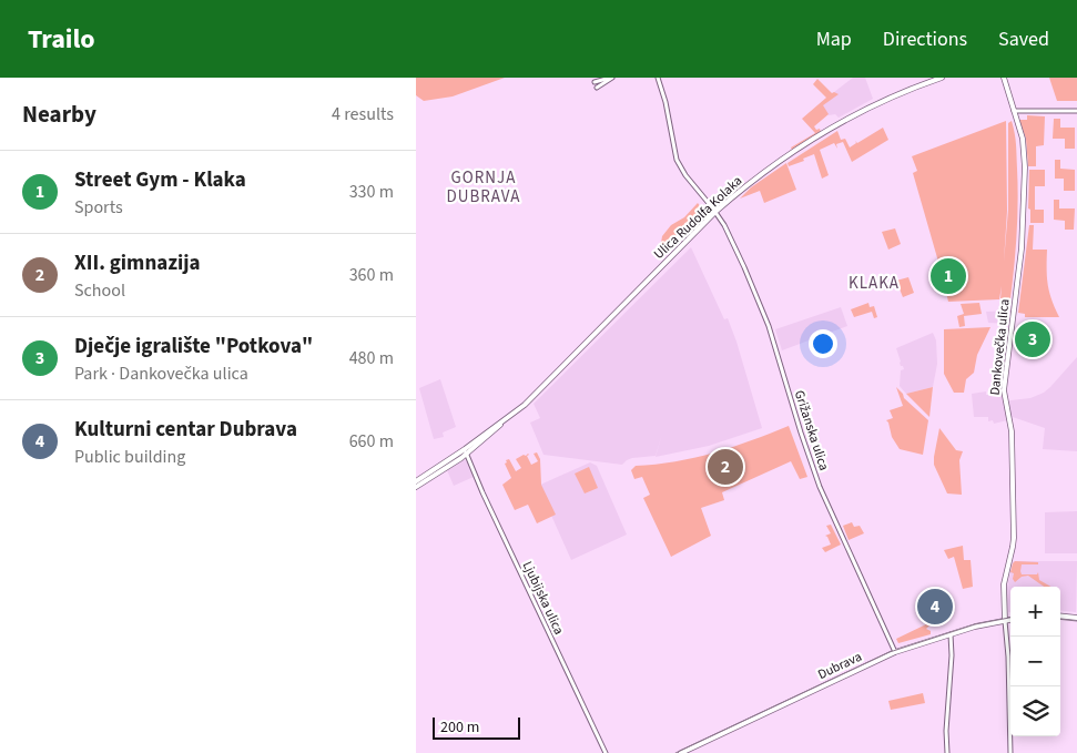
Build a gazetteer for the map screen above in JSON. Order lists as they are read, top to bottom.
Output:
{
  "streets": {
    "main road": ["Ulica Rudolfa Kolaka", "Dankovečka ulica", "Dubrava"],
    "street": ["Grižanska ulica", "Ljubijska ulica"]
  },
  "crossings": [
    ["Ulica Rudolfa Kolaka", "Grižanska ulica"],
    ["Ulica Rudolfa Kolaka", "Ljubijska ulica"],
    ["Dankovečka ulica", "Dubrava"],
    ["Grižanska ulica", "Dubrava"]
  ],
  "districts": ["GORNJA DUBRAVA", "KLAKA"],
  "scale_bar": "200 m",
  "page": {
    "header": "Trailo",
    "nav": ["Map", "Directions", "Saved"],
    "heading": ["Nearby", "4 results"],
    "list": [
      {
        "mark": "1",
        "name": "Street Gym - Klaka",
        "note": "Sports",
        "value": "330 m"
      },
      {
        "mark": "2",
        "name": "XII. gimnazija",
        "note": "School",
        "value": "360 m"
      },
      {
        "mark": "3",
        "name": "Dječje igralište \"Potkova\"",
        "note": "Park · Dankovečka ulica",
        "value": "480 m"
      },
      {
        "mark": "4",
        "name": "Kulturni centar Dubrava",
        "note": "Public building",
        "value": "660 m"
      }
    ],
    "pins": [
      "1",
      "3",
      "2",
      "4"
    ],
    "map_buttons": ["+", "−"],
    "scale": "200 m"
  }
}
